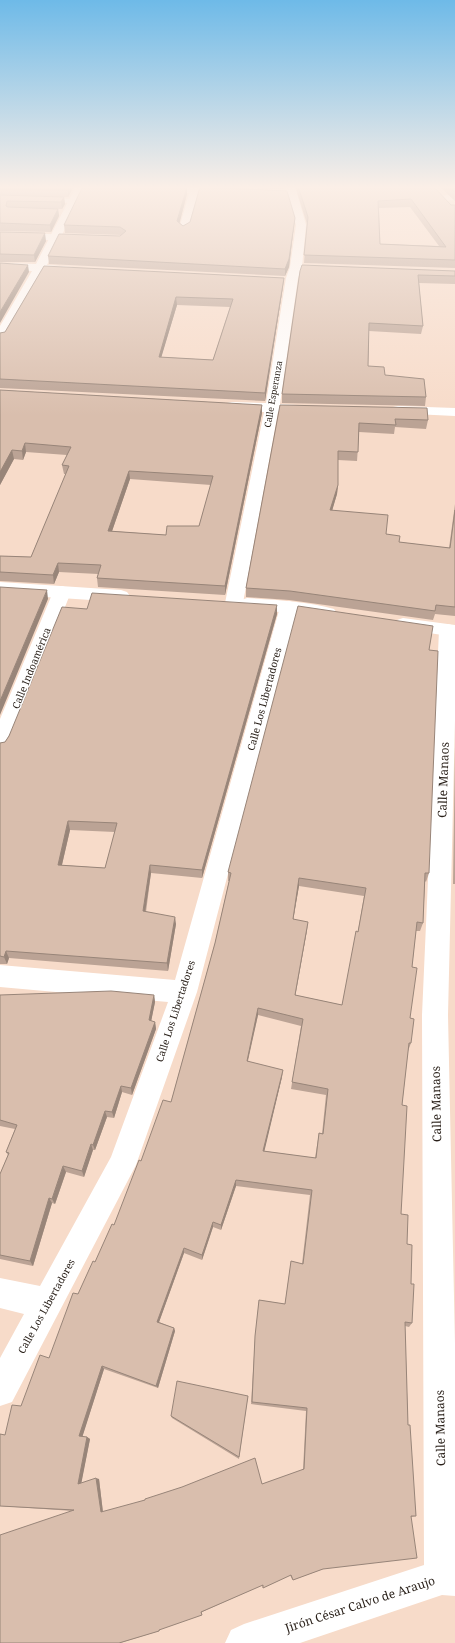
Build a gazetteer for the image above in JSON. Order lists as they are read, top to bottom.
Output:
{
  "streets": {
    "street": [
      "Calle Esperanza",
      "Calle Indoamérica",
      "Calle Los Libertadores",
      "Calle Manaos",
      "Jirón César Calvo de Araujo"
    ]
  },
  "crossings": [
    ["Calle Esperanza", "Calle Los Libertadores"],
    ["Calle Manaos", "Jirón César Calvo de Araujo"]
  ]
}
